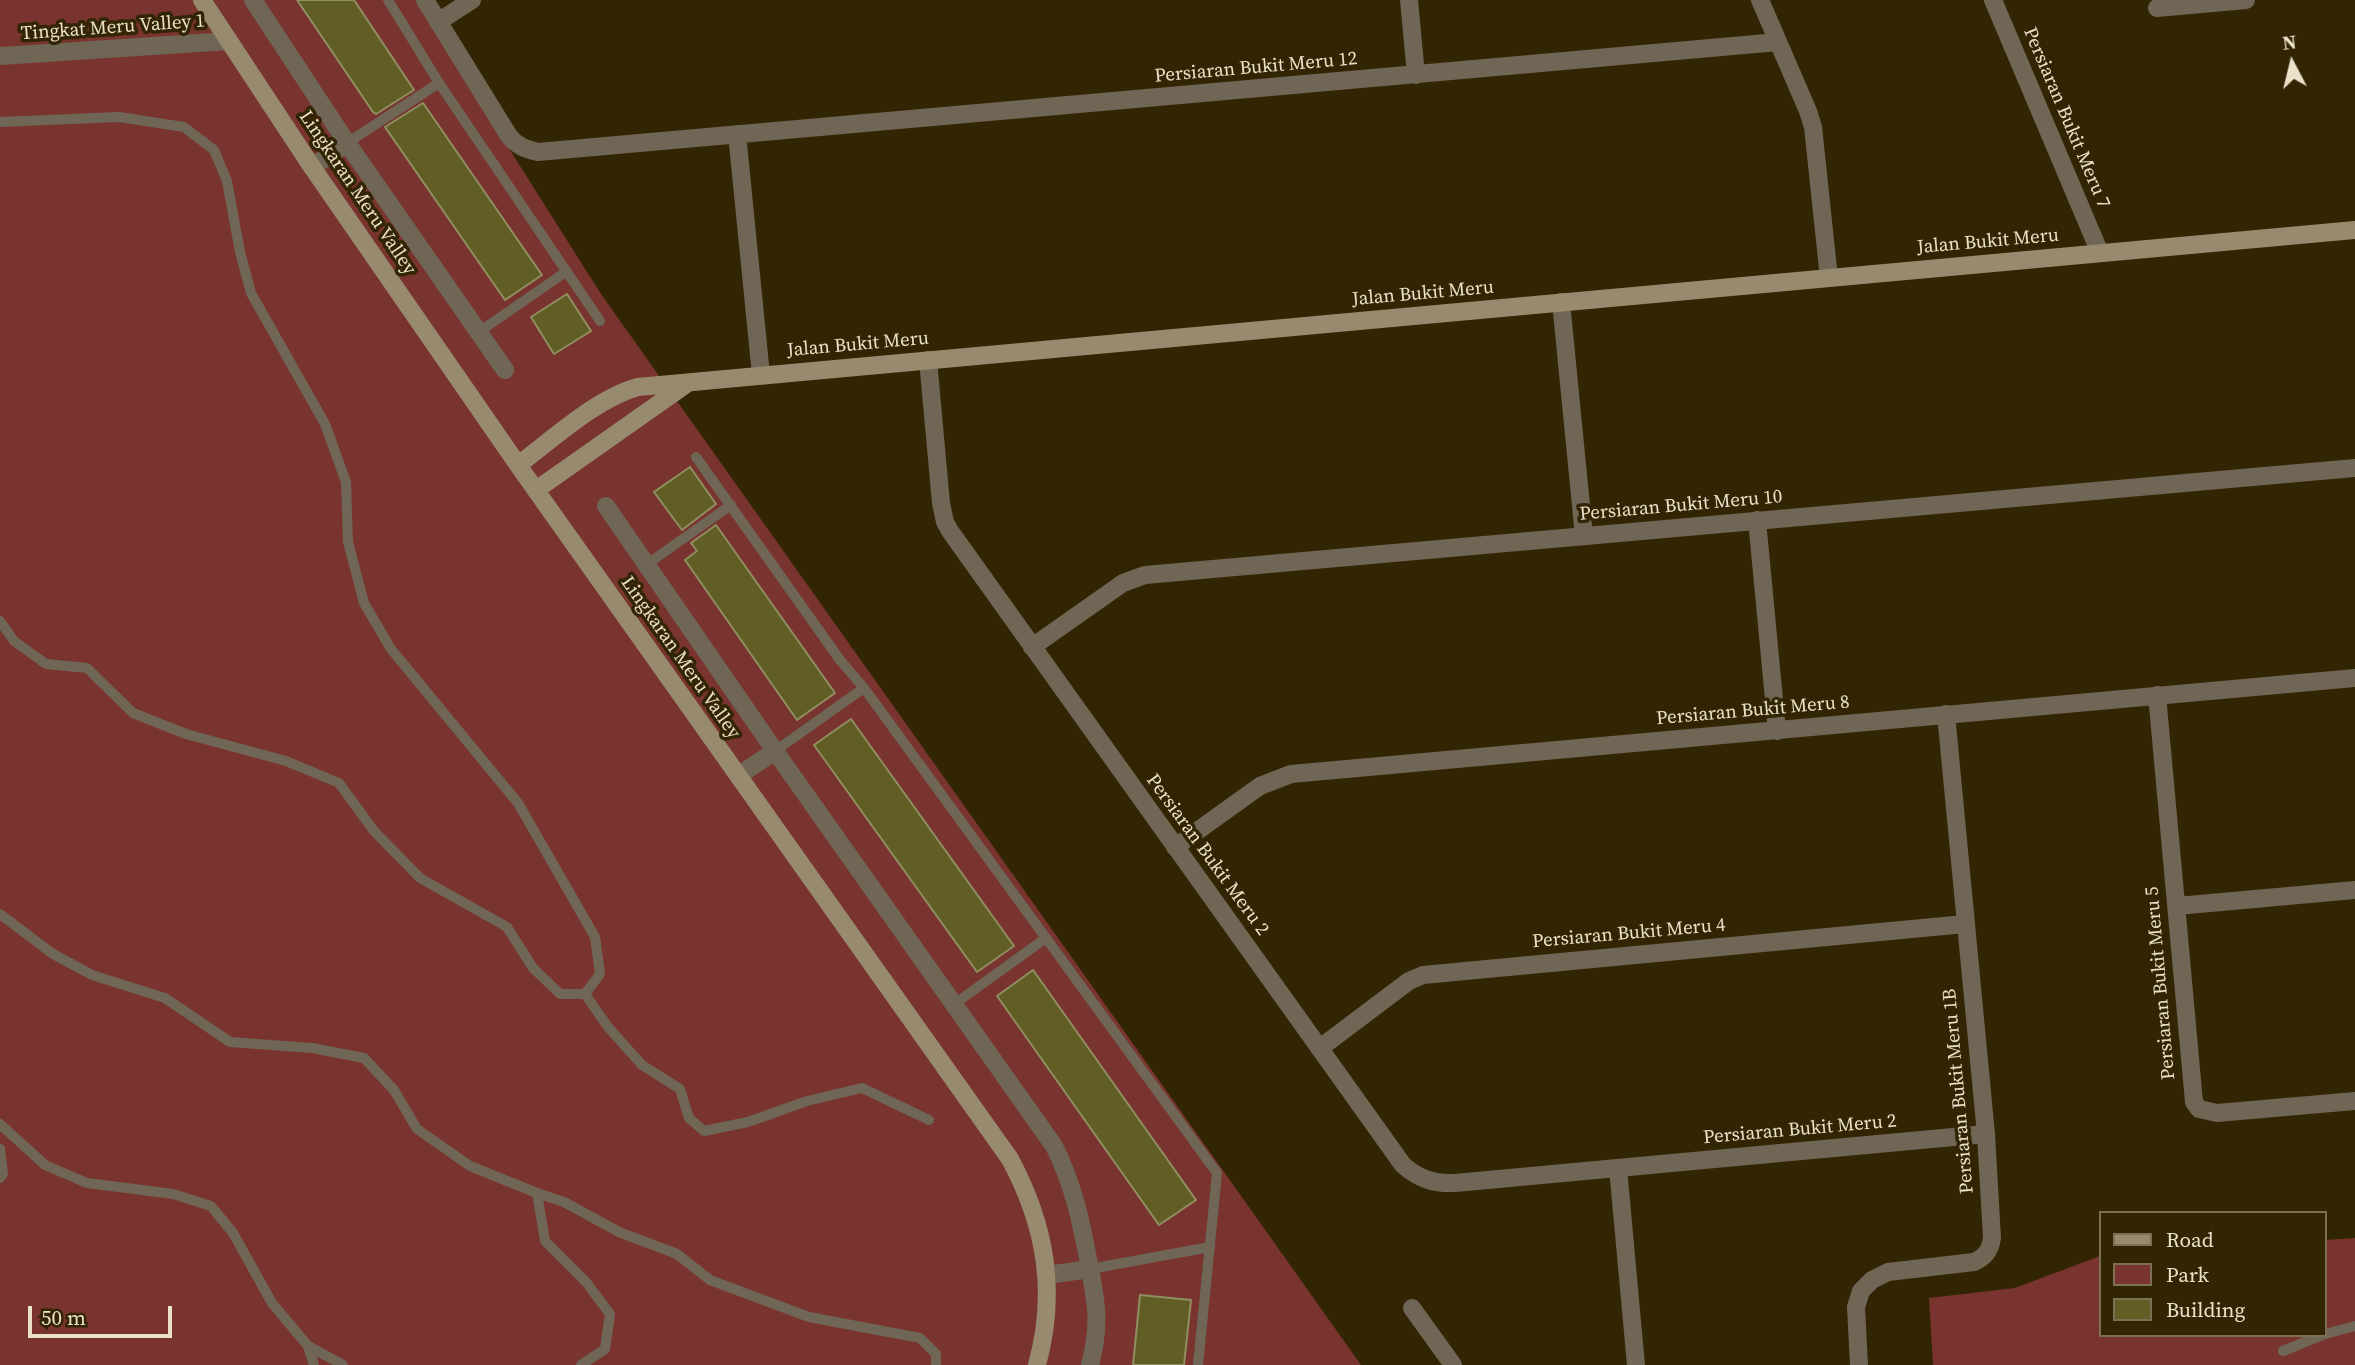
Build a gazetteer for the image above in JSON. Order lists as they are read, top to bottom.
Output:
{
  "streets": {
    "street": [
      "Tingkat Meru Valley 1",
      "Persiaran Bukit Meru 12",
      "Persiaran Bukit Meru 7",
      "Lingkaran Meru Valley",
      "Jalan Bukit Meru",
      "Persiaran Bukit Meru 10",
      "Persiaran Bukit Meru 8",
      "Persiaran Bukit Meru 2",
      "Persiaran Bukit Meru 4",
      "Persiaran Bukit Meru 5",
      "Persiaran Bukit Meru 1B"
    ]
  },
  "crossings": [
    ["Tingkat Meru Valley 1", "Lingkaran Meru Valley"],
    ["Persiaran Bukit Meru 7", "Jalan Bukit Meru"],
    ["Lingkaran Meru Valley", "Jalan Bukit Meru"],
    ["Jalan Bukit Meru", "Persiaran Bukit Meru 2"],
    ["Persiaran Bukit Meru 10", "Persiaran Bukit Meru 2"],
    ["Persiaran Bukit Meru 8", "Persiaran Bukit Meru 2"],
    ["Persiaran Bukit Meru 8", "Persiaran Bukit Meru 5"],
    ["Persiaran Bukit Meru 8", "Persiaran Bukit Meru 1B"],
    ["Persiaran Bukit Meru 2", "Persiaran Bukit Meru 4"],
    ["Persiaran Bukit Meru 2", "Persiaran Bukit Meru 1B"],
    ["Persiaran Bukit Meru 4", "Persiaran Bukit Meru 1B"]
  ],
  "legend": ["Road", "Park", "Building"],
  "scale_bar": "50 m",
  "north": "top"
}
